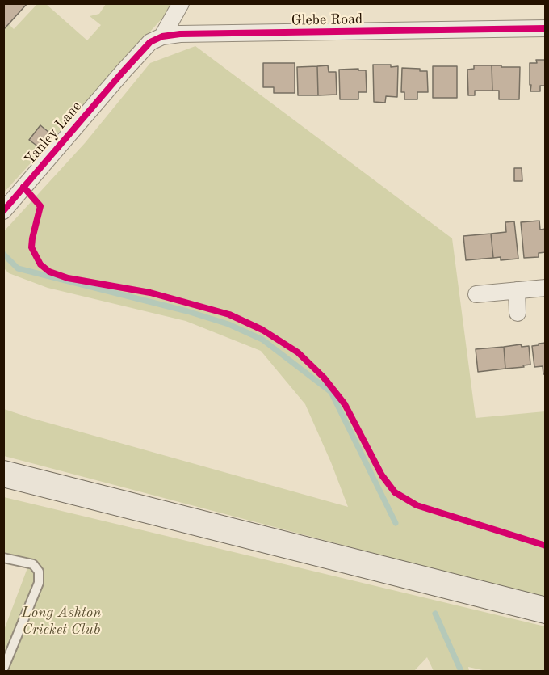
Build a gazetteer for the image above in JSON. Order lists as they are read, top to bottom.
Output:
{
  "streets": {
    "street": ["Glebe Road", "Yanley Lane"]
  },
  "crossings": [
    ["Glebe Road", "Yanley Lane"]
  ],
  "parks": ["Long Ashton Cricket Club"]
}
